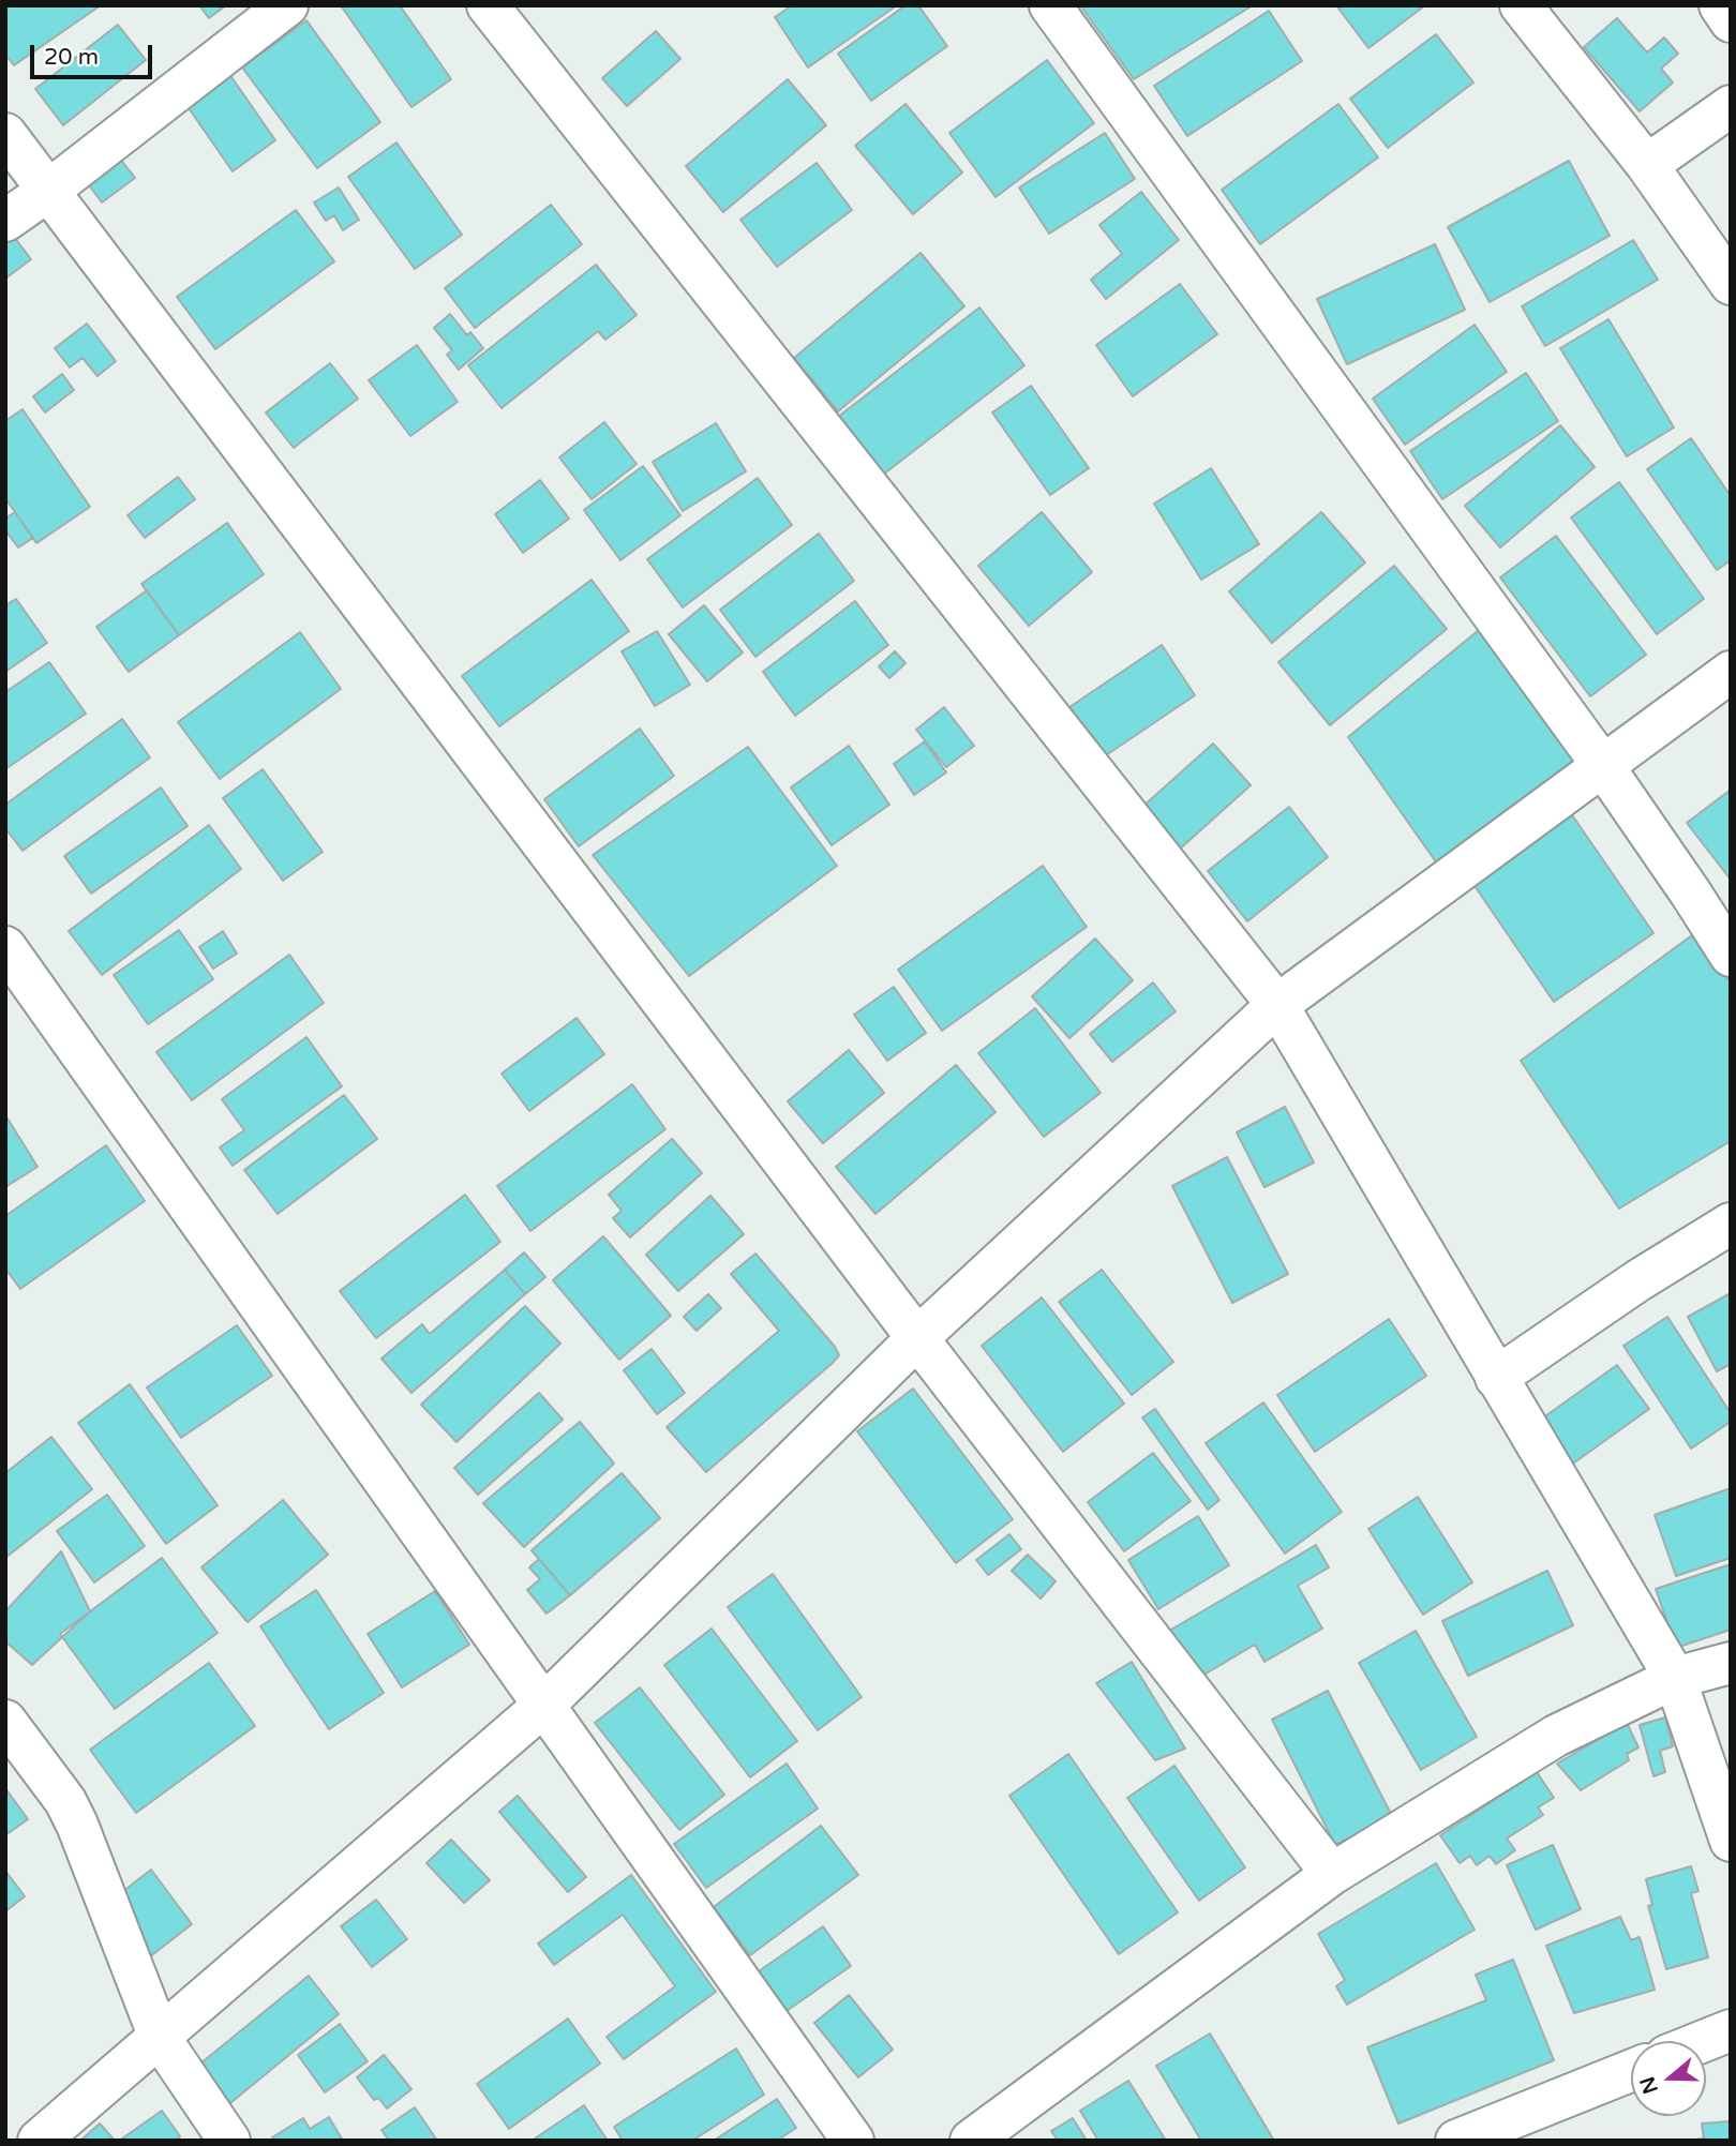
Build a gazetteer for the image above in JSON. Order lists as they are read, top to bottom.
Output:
{
  "scale_bar": "20 m",
  "north": "left"
}
